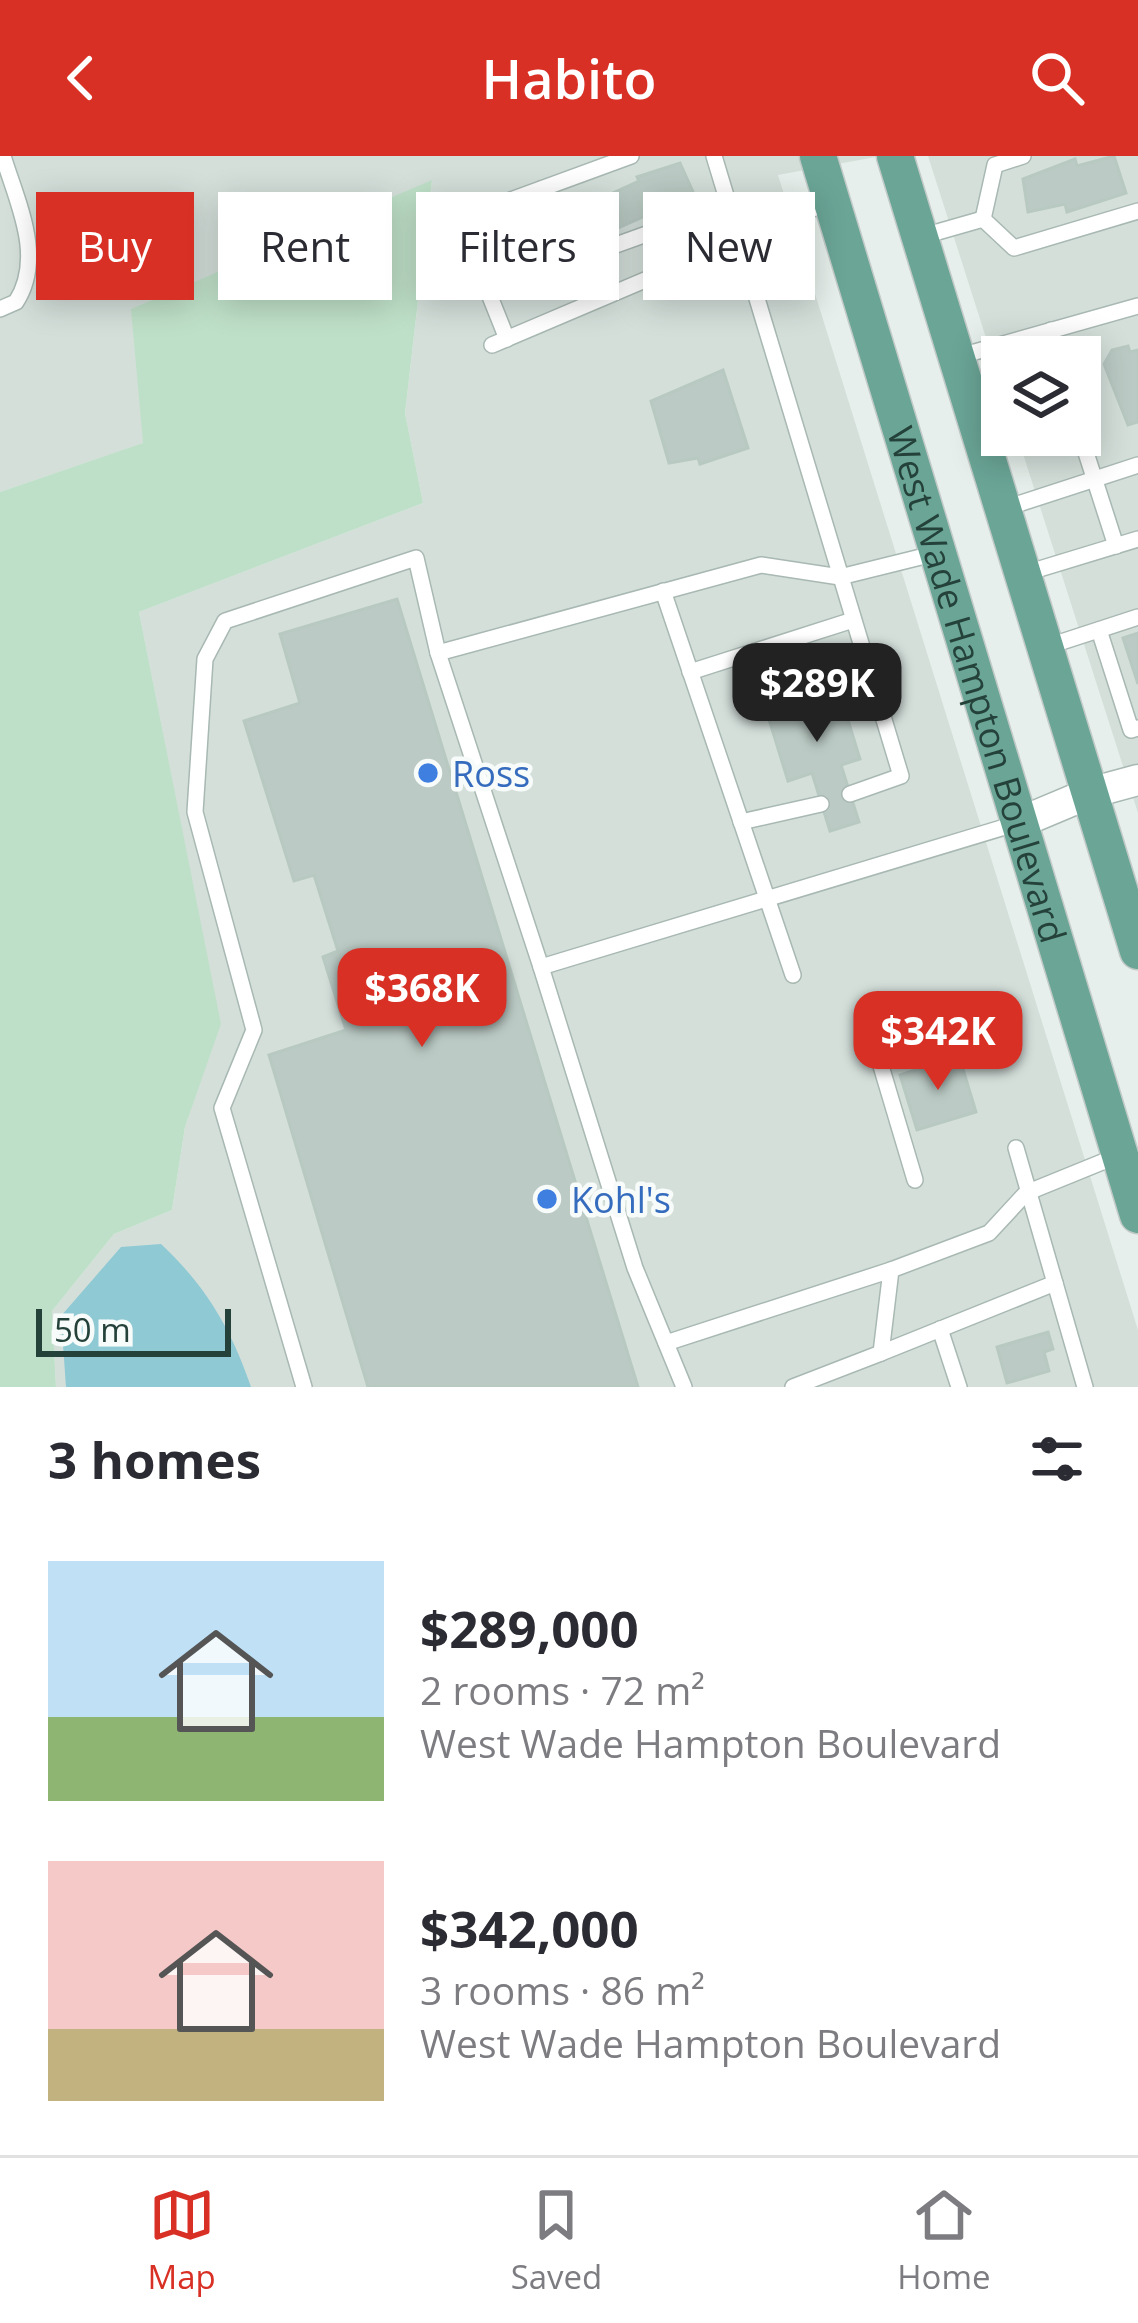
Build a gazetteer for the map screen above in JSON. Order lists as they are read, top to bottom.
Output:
{
  "streets": {
    "main road": ["West Wade Hampton Boulevard"]
  },
  "places": ["Ross", "Kohl's"],
  "scale_bar": "50 m",
  "page": {
    "header": "Habito",
    "chip": [
      "Buy",
      "Rent",
      "Filters",
      "New"
    ],
    "price": ["$289K", "$368K", "$342K"],
    "scale": "50 m",
    "heading": "3 homes",
    "list": [
      {
        "name": "$289,000",
        "note": "2 rooms · 72 m² · West Wade Hampton Boulevard"
      },
      {
        "name": "$342,000",
        "note": "3 rooms · 86 m² · West Wade Hampton Boulevard"
      }
    ],
    "tabs": ["Map", "Saved", "Home"]
  }
}
